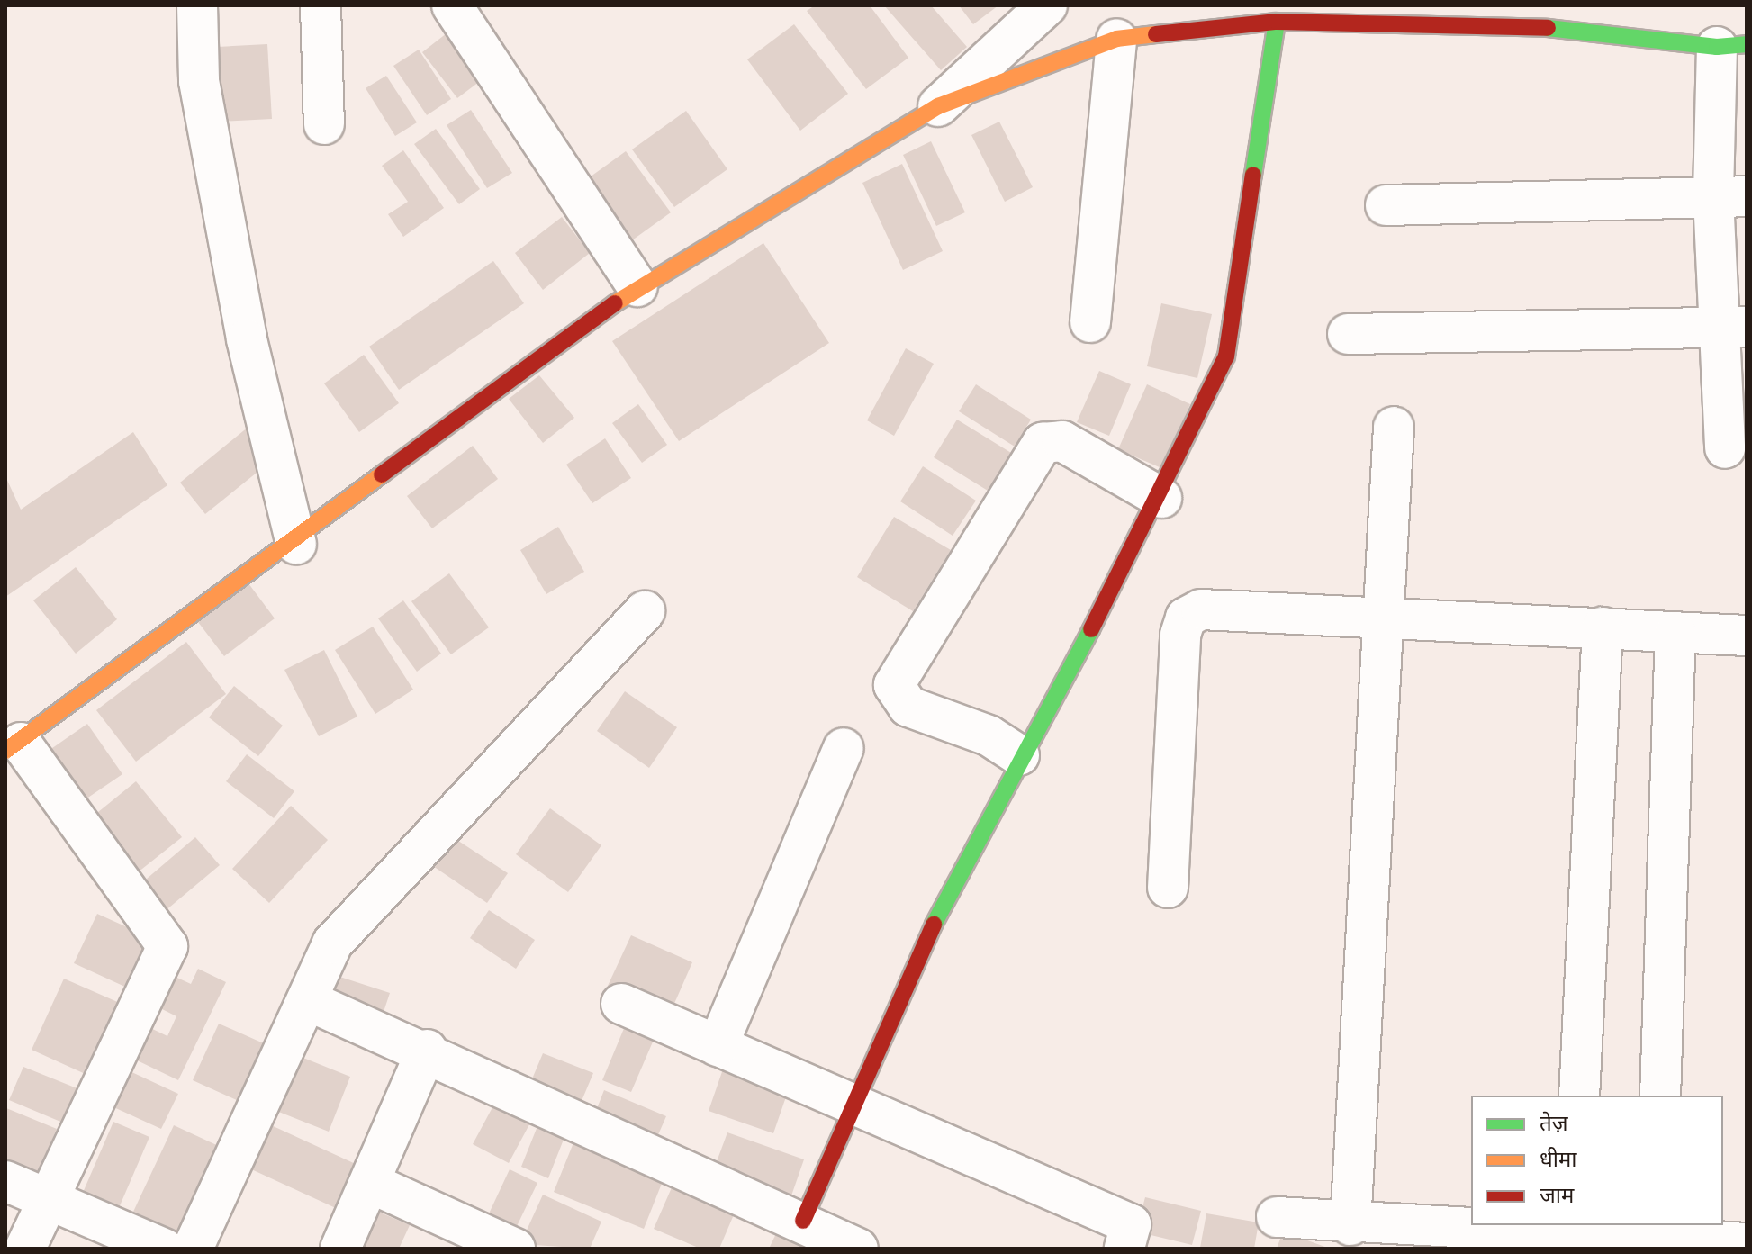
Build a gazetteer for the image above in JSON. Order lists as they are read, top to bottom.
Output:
{
  "legend": ["तेज़", "धीमा", "जाम"]
}
